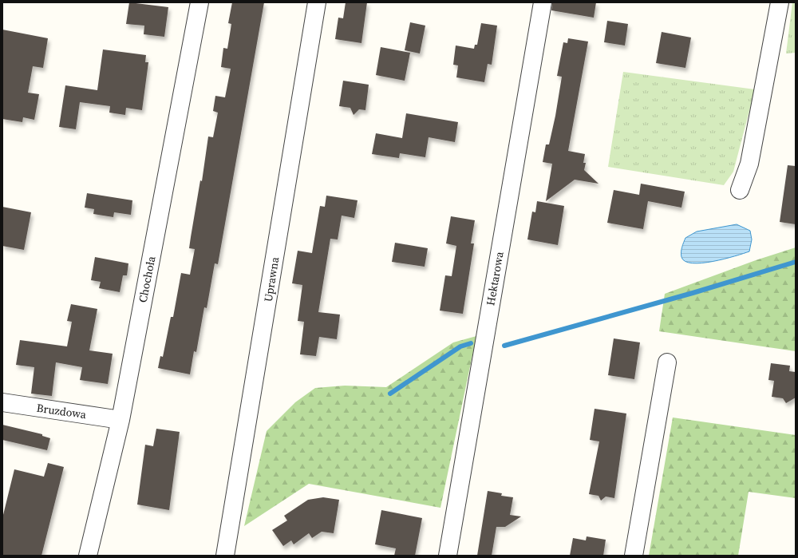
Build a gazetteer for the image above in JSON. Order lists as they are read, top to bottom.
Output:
{
  "streets": {
    "street": [
      "Hektarowa",
      "Chochoła",
      "Uprawna",
      "Bruzdowa"
    ]
  },
  "crossings": [
    ["Chochoła", "Bruzdowa"]
  ]
}
